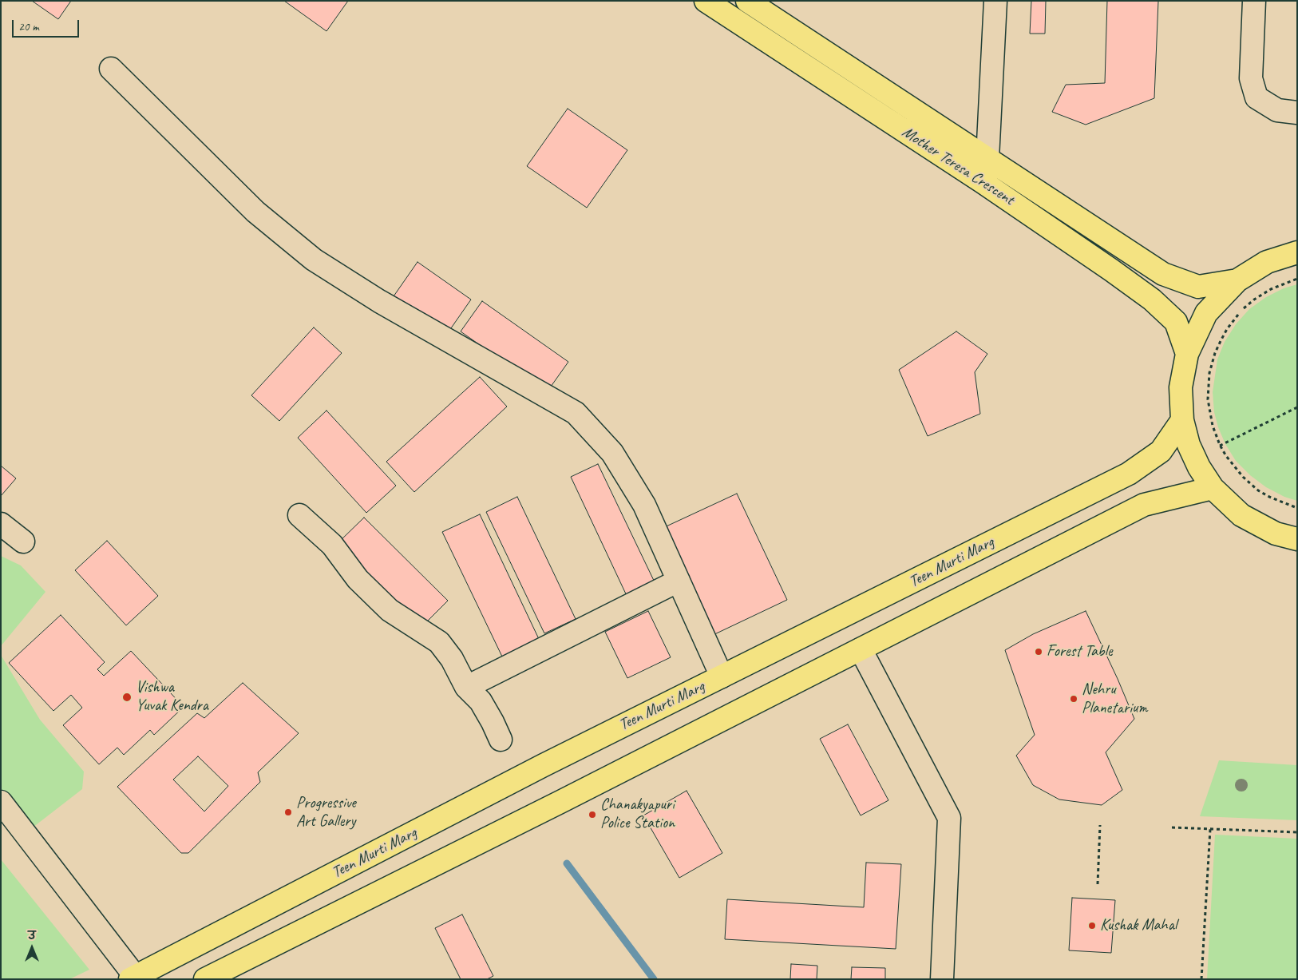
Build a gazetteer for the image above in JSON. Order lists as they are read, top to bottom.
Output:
{
  "streets": {
    "main road": ["Mother Teresa Crescent", "Teen Murti Marg"]
  },
  "places": [
    "Forest Table",
    "Vishwa Yuvak Kendra",
    "Nehru Planetarium",
    "Progressive Art Gallery",
    "Chanakyapuri Police Station",
    "Kushak Mahal"
  ],
  "scale_bar": "20 m",
  "north": "top"
}
